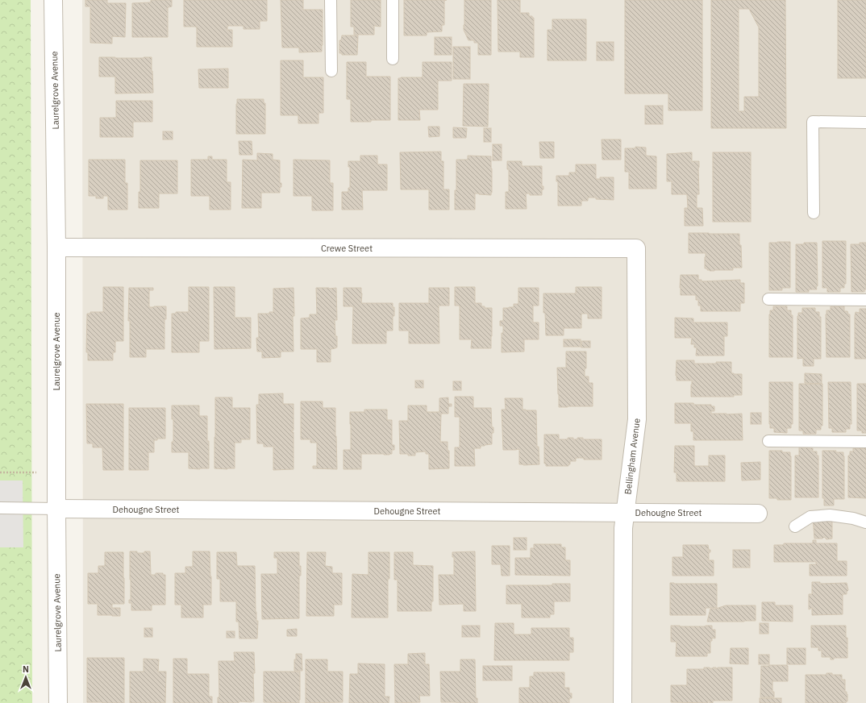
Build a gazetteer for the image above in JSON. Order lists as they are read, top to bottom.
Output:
{
  "streets": {
    "street": [
      "Laurelgrove Avenue",
      "Crewe Street",
      "Bellingham Avenue",
      "Dehougne Street"
    ]
  },
  "crossings": [
    ["Laurelgrove Avenue", "Crewe Street"],
    ["Laurelgrove Avenue", "Dehougne Street"],
    ["Crewe Street", "Bellingham Avenue"],
    ["Bellingham Avenue", "Dehougne Street"]
  ],
  "north": "top"
}
